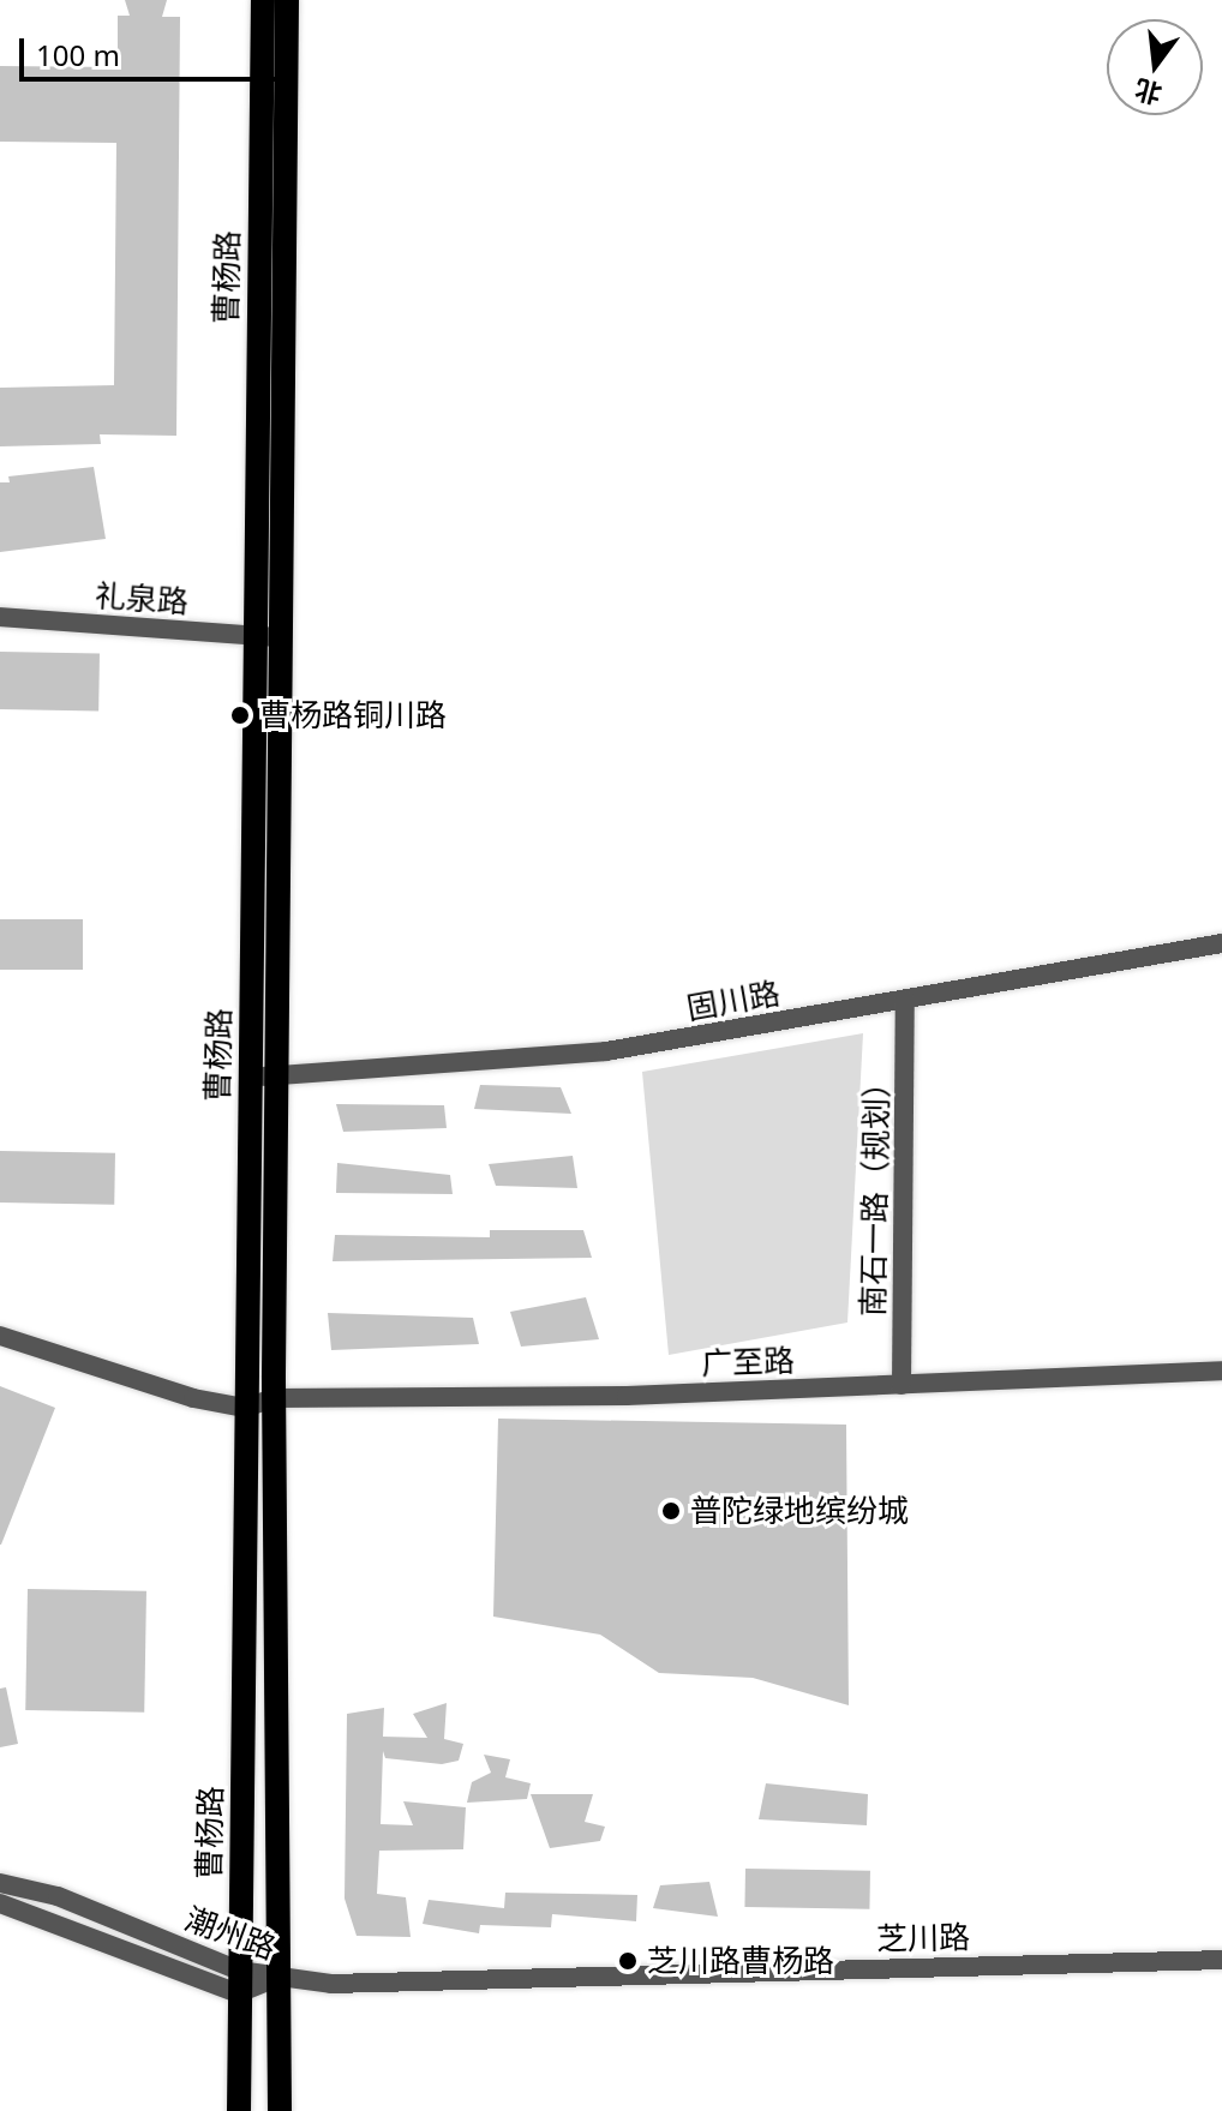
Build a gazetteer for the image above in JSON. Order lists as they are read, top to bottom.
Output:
{
  "streets": {
    "main road": ["曹杨路"],
    "street": [
      "礼泉路",
      "固川路",
      "南石一路（规划）",
      "广至路",
      "潮州路",
      "芝川路"
    ]
  },
  "crossings": [
    ["曹杨路", "礼泉路"],
    ["曹杨路", "固川路"],
    ["曹杨路", "广至路"],
    ["曹杨路", "潮州路"],
    ["曹杨路", "芝川路"],
    ["固川路", "南石一路（规划）"],
    ["南石一路（规划）", "广至路"],
    ["潮州路", "芝川路"]
  ],
  "places": ["曹杨路铜川路", "普陀绿地缤纷城", "芝川路曹杨路"],
  "scale_bar": "100 m",
  "north": "bottom"
}
